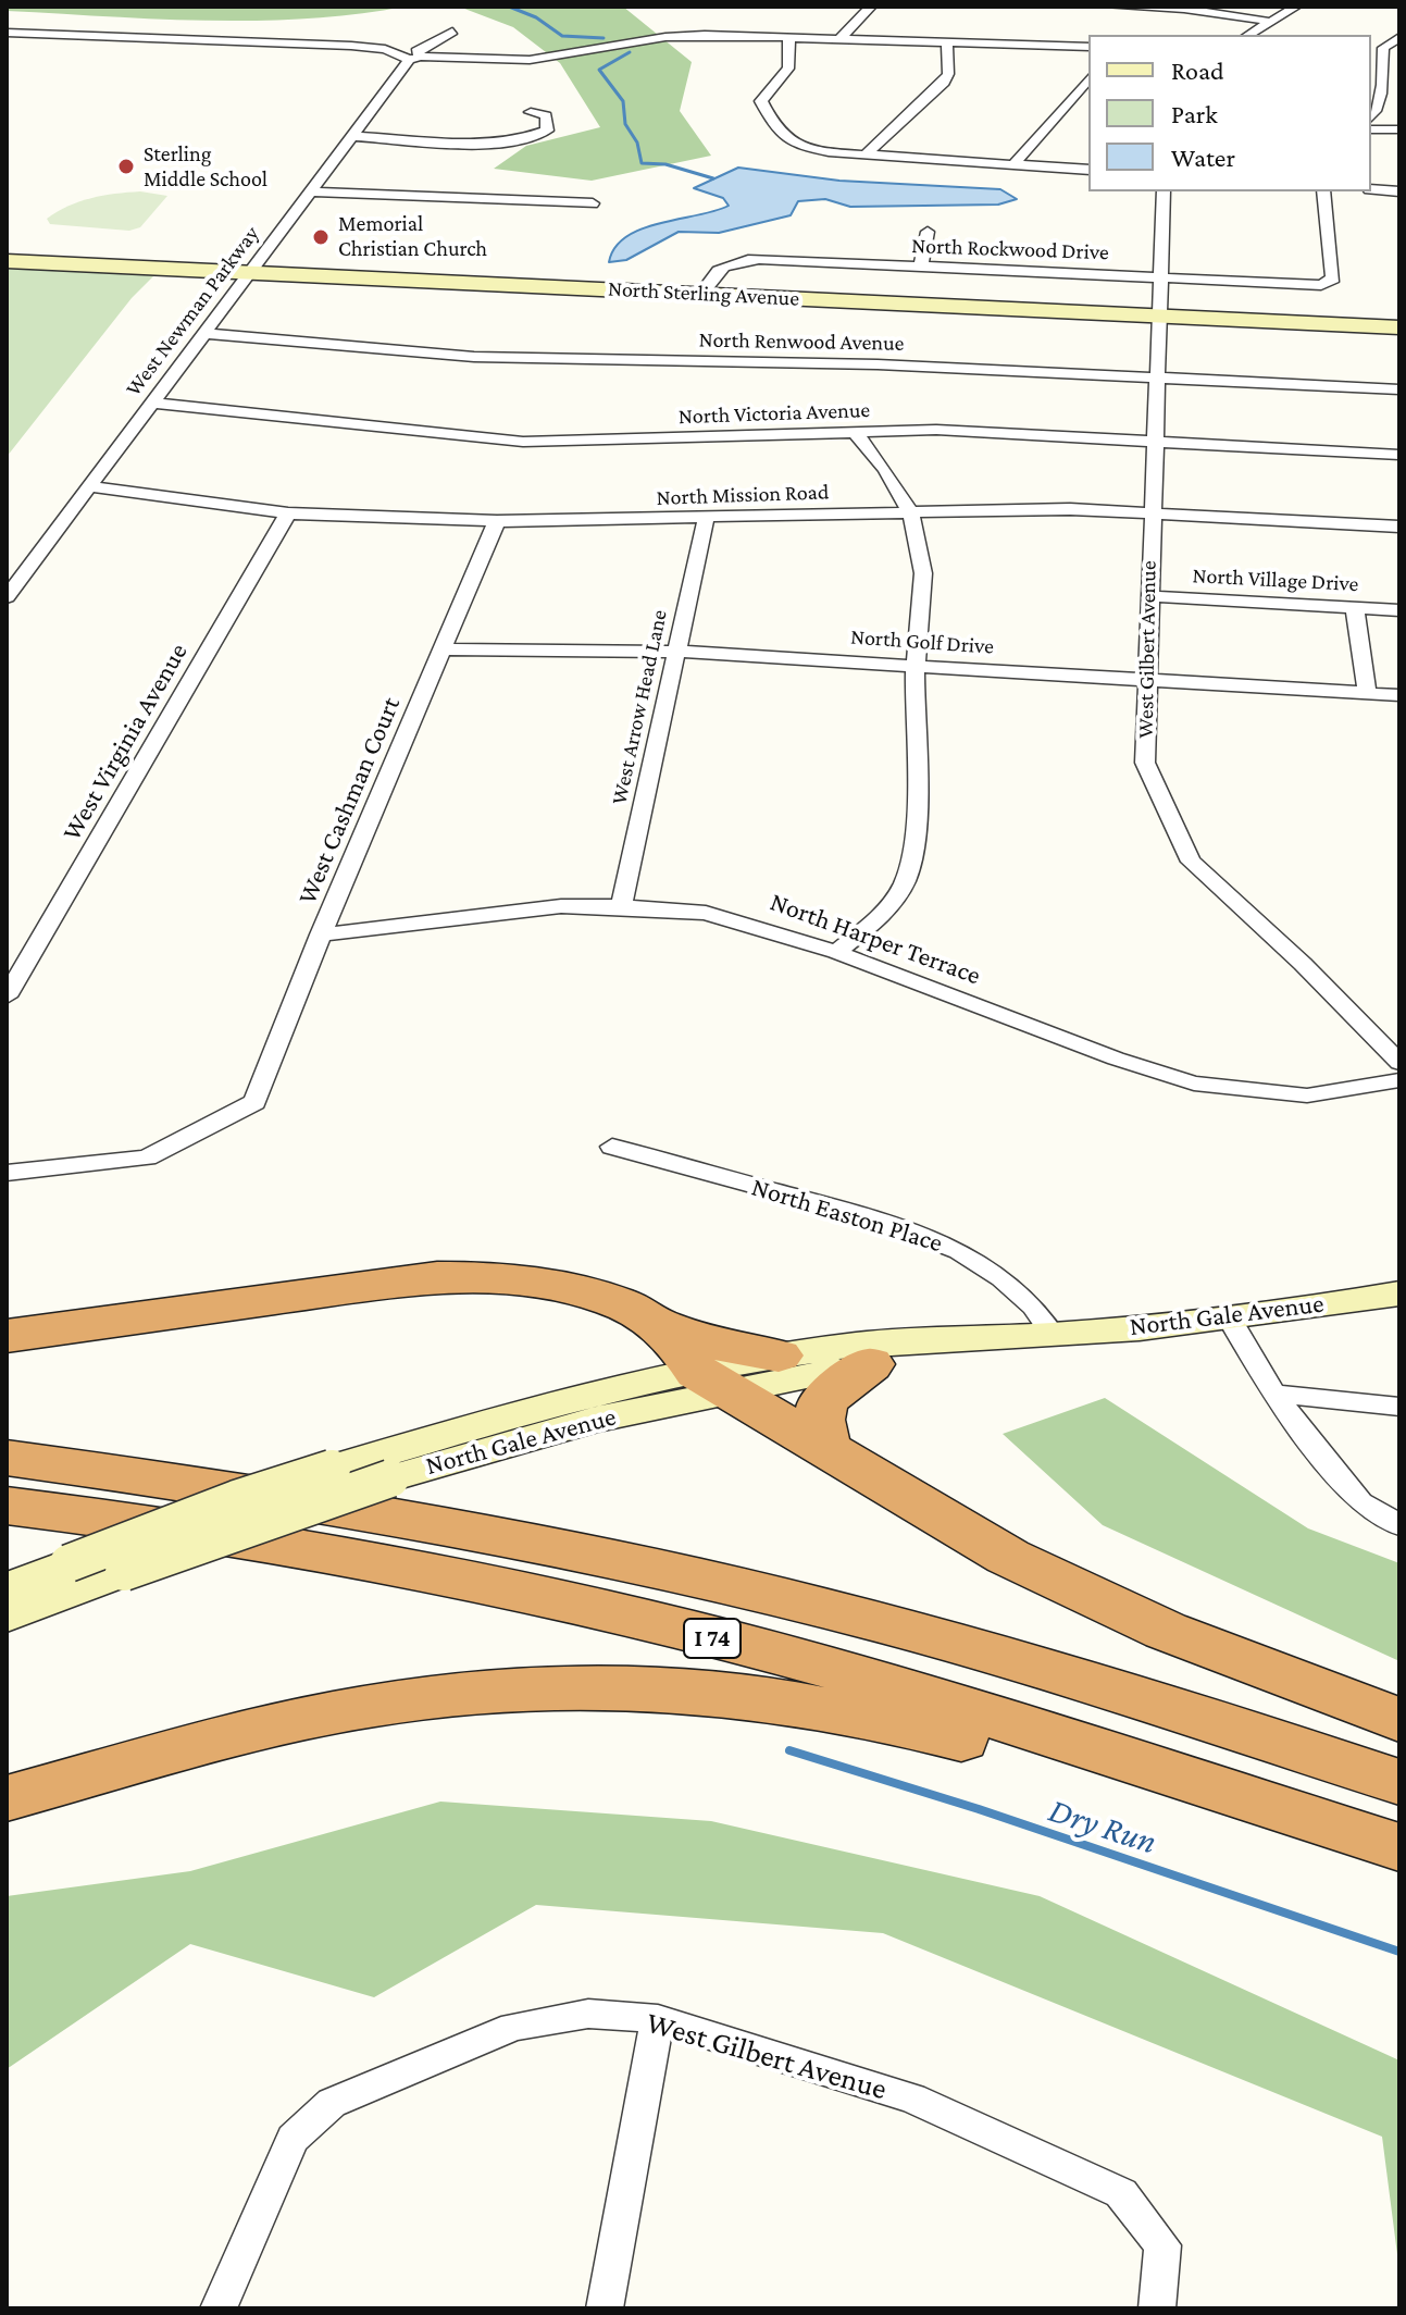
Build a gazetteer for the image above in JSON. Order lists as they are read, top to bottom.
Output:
{
  "streets": {
    "highway": ["I 74"],
    "main road": ["North Sterling Avenue", "North Gale Avenue"],
    "street": [
      "North Rockwood Drive",
      "West Newman Parkway",
      "North Renwood Avenue",
      "North Victoria Avenue",
      "North Mission Road",
      "North Village Drive",
      "North Golf Drive",
      "West Gilbert Avenue",
      "West Arrow Head Lane",
      "West Virginia Avenue",
      "West Cashman Court",
      "North Harper Terrace",
      "North Easton Place"
    ]
  },
  "crossings": [
    ["North Rockwood Drive", "North Sterling Avenue"],
    ["North Rockwood Drive", "West Gilbert Avenue"],
    ["North Sterling Avenue", "West Newman Parkway"],
    ["North Sterling Avenue", "West Gilbert Avenue"],
    ["West Newman Parkway", "North Renwood Avenue"],
    ["West Newman Parkway", "North Victoria Avenue"],
    ["West Newman Parkway", "North Mission Road"],
    ["North Renwood Avenue", "West Gilbert Avenue"],
    ["North Victoria Avenue", "West Gilbert Avenue"],
    ["North Mission Road", "West Gilbert Avenue"],
    ["North Mission Road", "West Arrow Head Lane"],
    ["North Mission Road", "West Virginia Avenue"],
    ["North Mission Road", "West Cashman Court"],
    ["North Village Drive", "West Gilbert Avenue"],
    ["North Golf Drive", "West Gilbert Avenue"],
    ["North Golf Drive", "West Arrow Head Lane"],
    ["North Golf Drive", "West Cashman Court"],
    ["West Arrow Head Lane", "North Harper Terrace"],
    ["West Cashman Court", "North Harper Terrace"],
    ["North Easton Place", "North Gale Avenue"]
  ],
  "water": ["Dry Run"],
  "places": ["Sterling Middle School", "Memorial Christian Church"],
  "legend": ["Road", "Park", "Water"]
}
